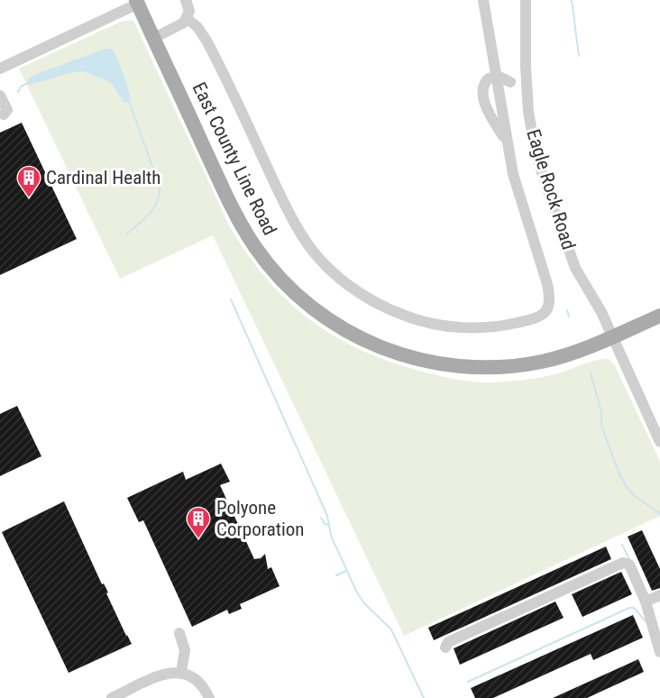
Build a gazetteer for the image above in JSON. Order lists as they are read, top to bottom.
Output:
{
  "streets": {
    "main road": ["East County Line Road"],
    "street": ["Eagle Rock Road"]
  },
  "crossings": [
    ["East County Line Road", "Eagle Rock Road"]
  ],
  "places": {
    "building": ["Cardinal Health", "Polyone Corporation"]
  }
}
